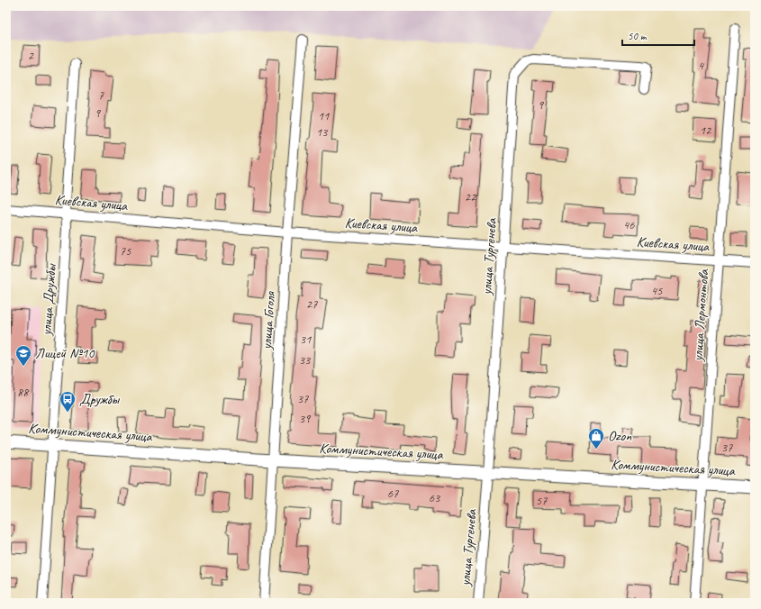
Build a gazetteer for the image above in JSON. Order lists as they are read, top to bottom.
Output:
{
  "streets": {
    "street": [
      "Киевская улица",
      "улица Тургенева",
      "улица Дружбы",
      "улица Лермонтова",
      "улица Гоголя",
      "Коммунистическая улица"
    ]
  },
  "crossings": [
    ["Киевская улица", "улица Тургенева"],
    ["Киевская улица", "улица Дружбы"],
    ["Киевская улица", "улица Лермонтова"],
    ["Киевская улица", "улица Гоголя"],
    ["улица Тургенева", "Коммунистическая улица"],
    ["улица Дружбы", "Коммунистическая улица"],
    ["улица Лермонтова", "Коммунистическая улица"],
    ["улица Гоголя", "Коммунистическая улица"]
  ],
  "places": {
    "school or university": ["Лицей №10"],
    "bus stop": ["Дружбы"],
    "shop": ["Ozon"]
  },
  "house_numbers": [
    "2",
    "4",
    "7",
    "9",
    "9",
    "11",
    "12",
    "13",
    "22",
    "46",
    "75",
    "45",
    "27",
    "31",
    "33",
    "88",
    "37",
    "39",
    "37",
    "67",
    "63",
    "57"
  ],
  "scale_bar": "50 m"
}
